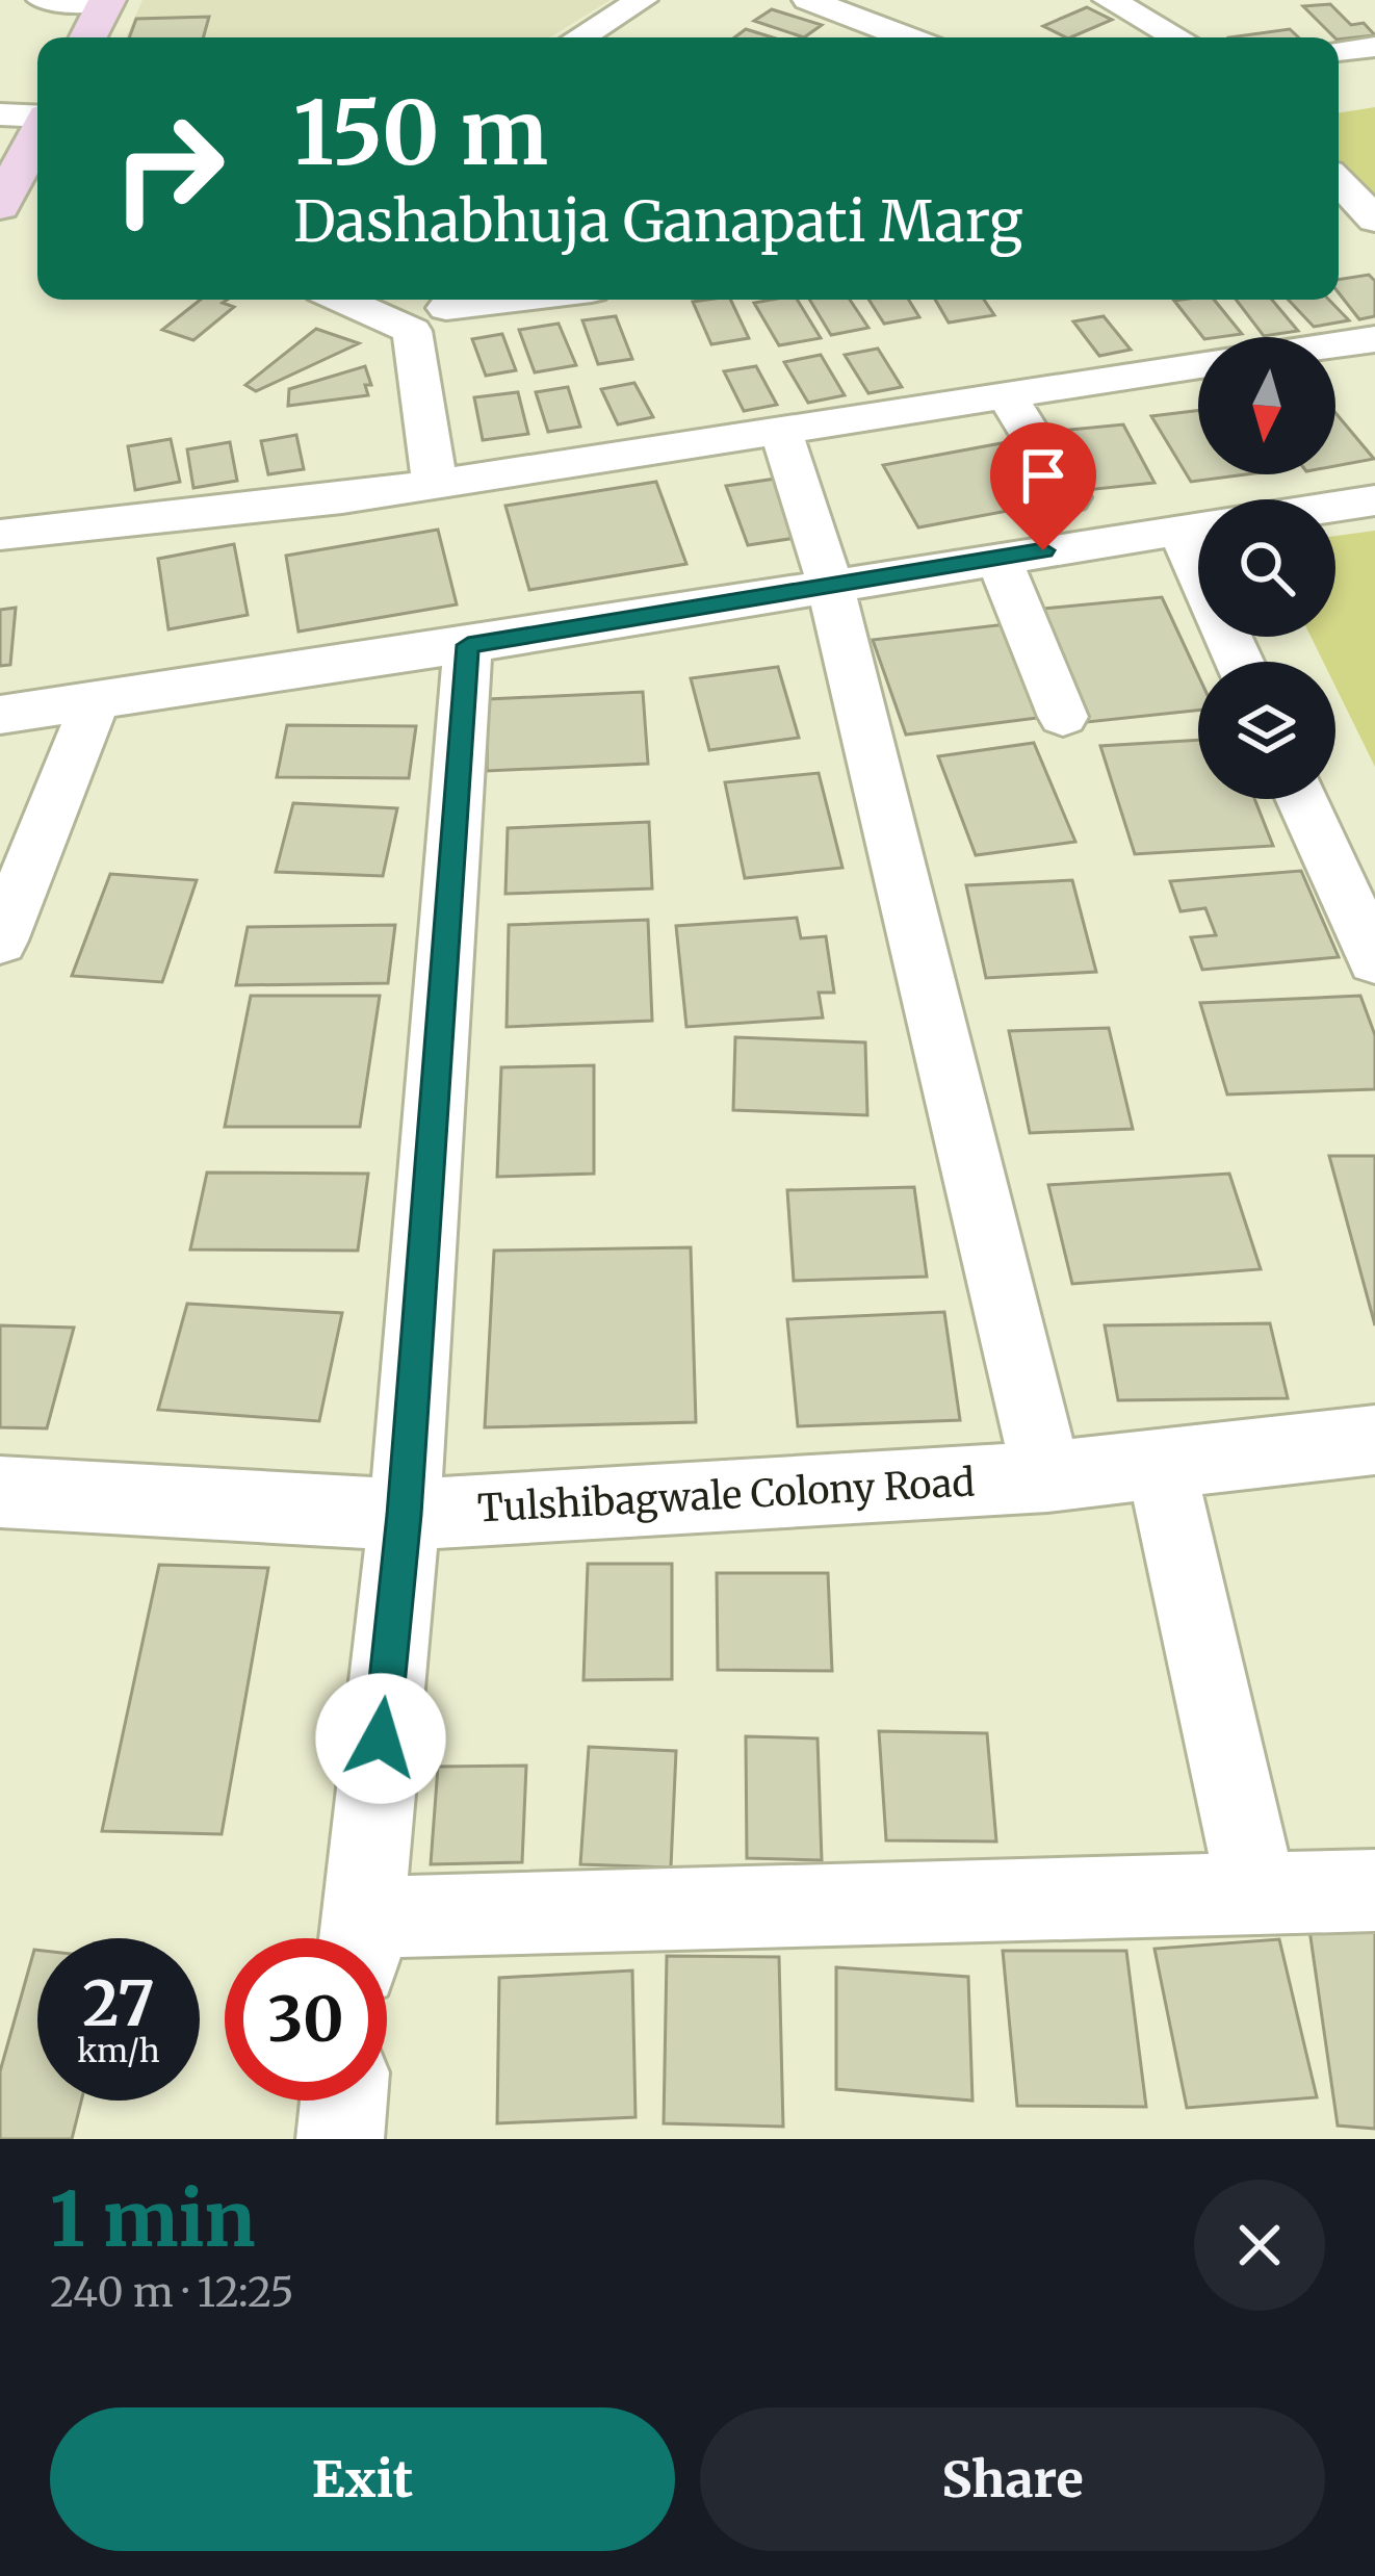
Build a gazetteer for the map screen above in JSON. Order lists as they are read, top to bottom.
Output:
{
  "streets": {
    "street": ["Tulshibagwale Colony Road"]
  },
  "north": "bottom",
  "page": {
    "turn": ["150 m", "Dashabhuja Ganapati Marg"],
    "speed": "27 km/h",
    "limit": "30",
    "heading": ["1 min", "240 m · 12:25"],
    "buttons": ["Exit", "Share"]
  }
}
